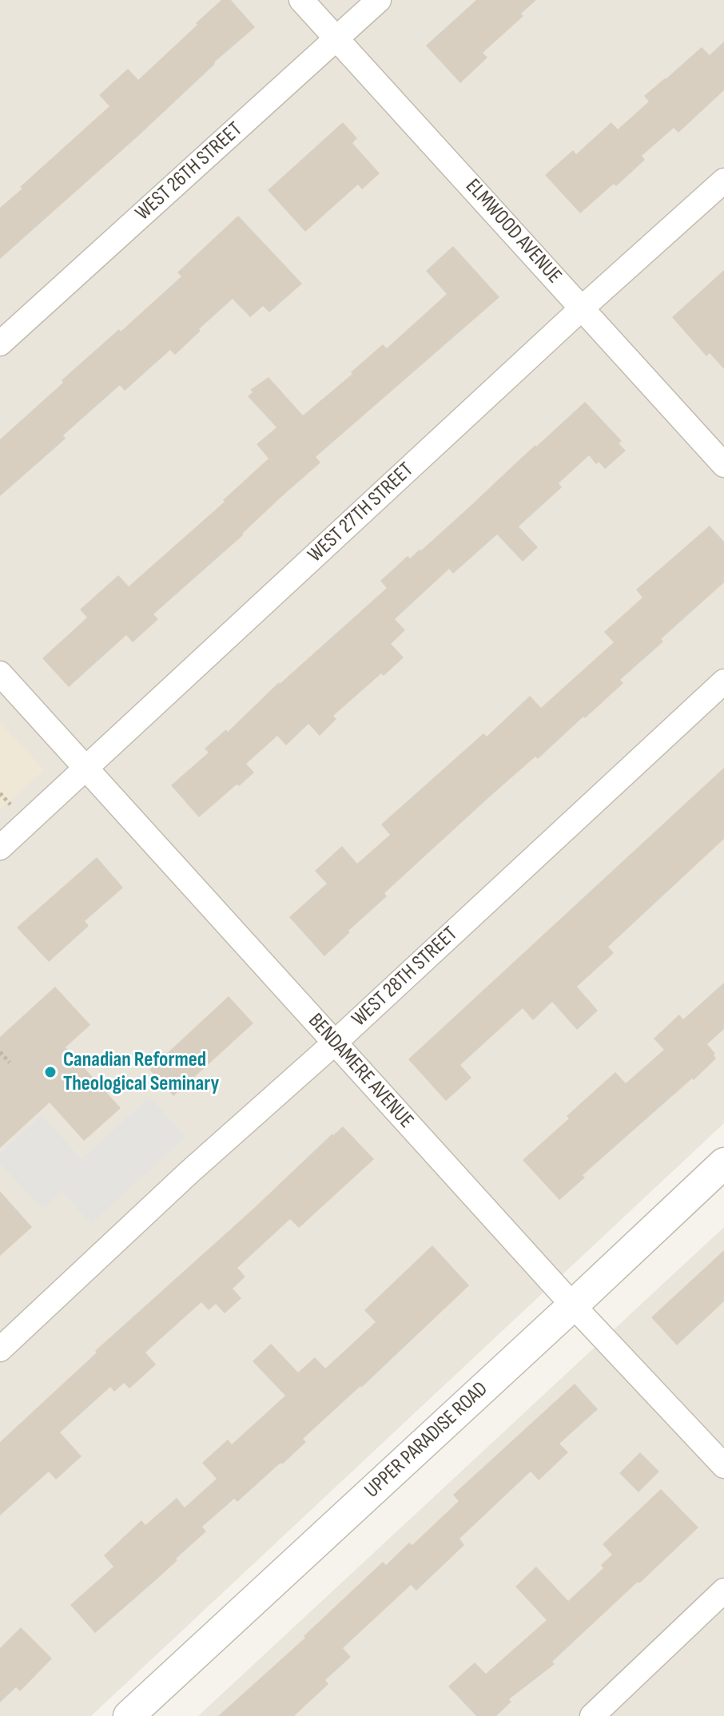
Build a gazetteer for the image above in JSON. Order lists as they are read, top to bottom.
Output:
{
  "streets": {
    "street": [
      "WEST 26TH STREET",
      "ELMWOOD AVENUE",
      "WEST 27TH STREET",
      "WEST 28TH STREET",
      "BENDAMERE AVENUE",
      "UPPER PARADISE ROAD"
    ]
  },
  "crossings": [
    ["WEST 26TH STREET", "ELMWOOD AVENUE"],
    ["ELMWOOD AVENUE", "WEST 27TH STREET"],
    ["WEST 27TH STREET", "BENDAMERE AVENUE"],
    ["WEST 28TH STREET", "BENDAMERE AVENUE"],
    ["BENDAMERE AVENUE", "UPPER PARADISE ROAD"]
  ],
  "places": ["Canadian Reformed Theological Seminary"]
}
